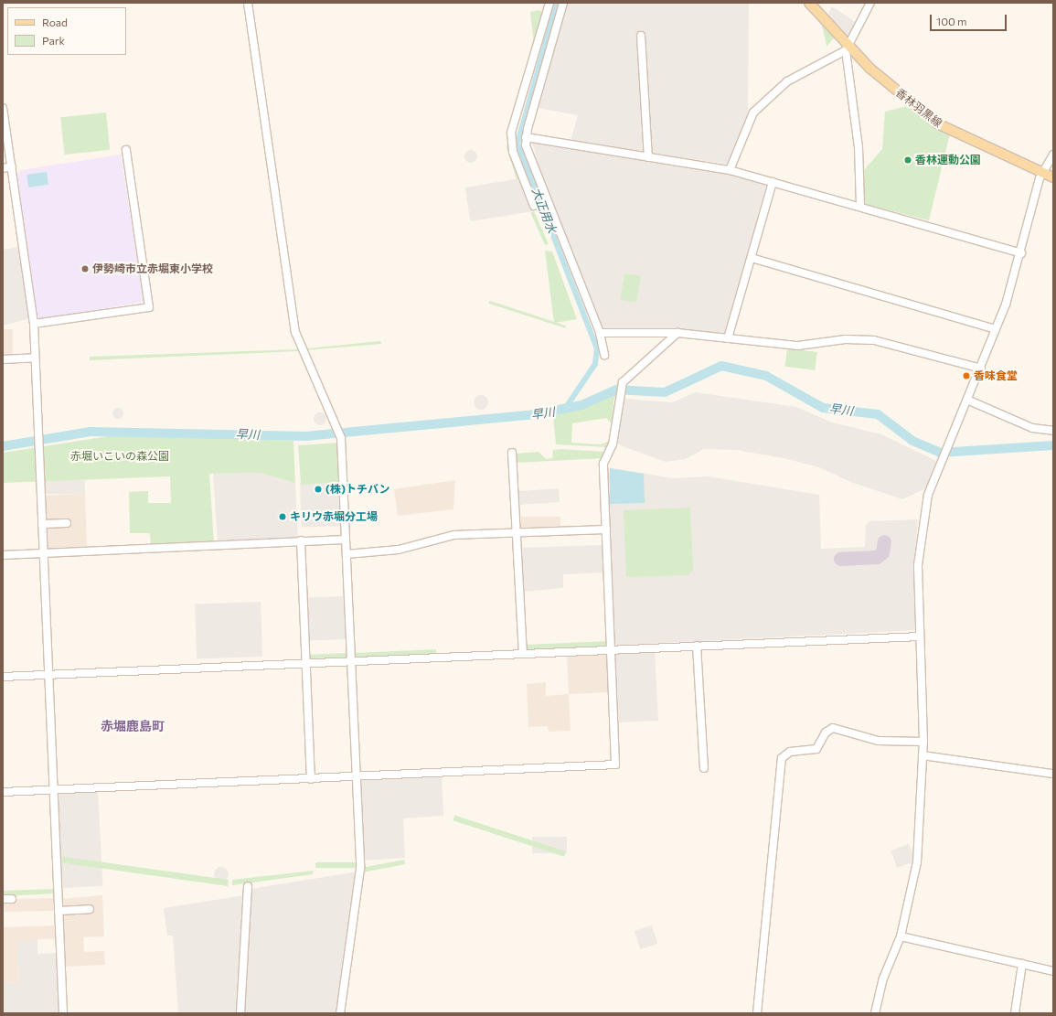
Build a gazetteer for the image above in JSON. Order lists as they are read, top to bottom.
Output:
{
  "streets": {
    "main road": ["香林羽黒線"]
  },
  "districts": ["赤堀鹿島町"],
  "water": ["大正用水", "早川"],
  "parks": ["赤堀いこいの森公園"],
  "places": [
    "香林運動公園",
    "伊勢崎市立赤堀東小学校",
    "香味食堂",
    "(株)トチバン",
    "キリウ赤堀分工場"
  ],
  "legend": ["Road", "Park"],
  "scale_bar": "100 m"
}
